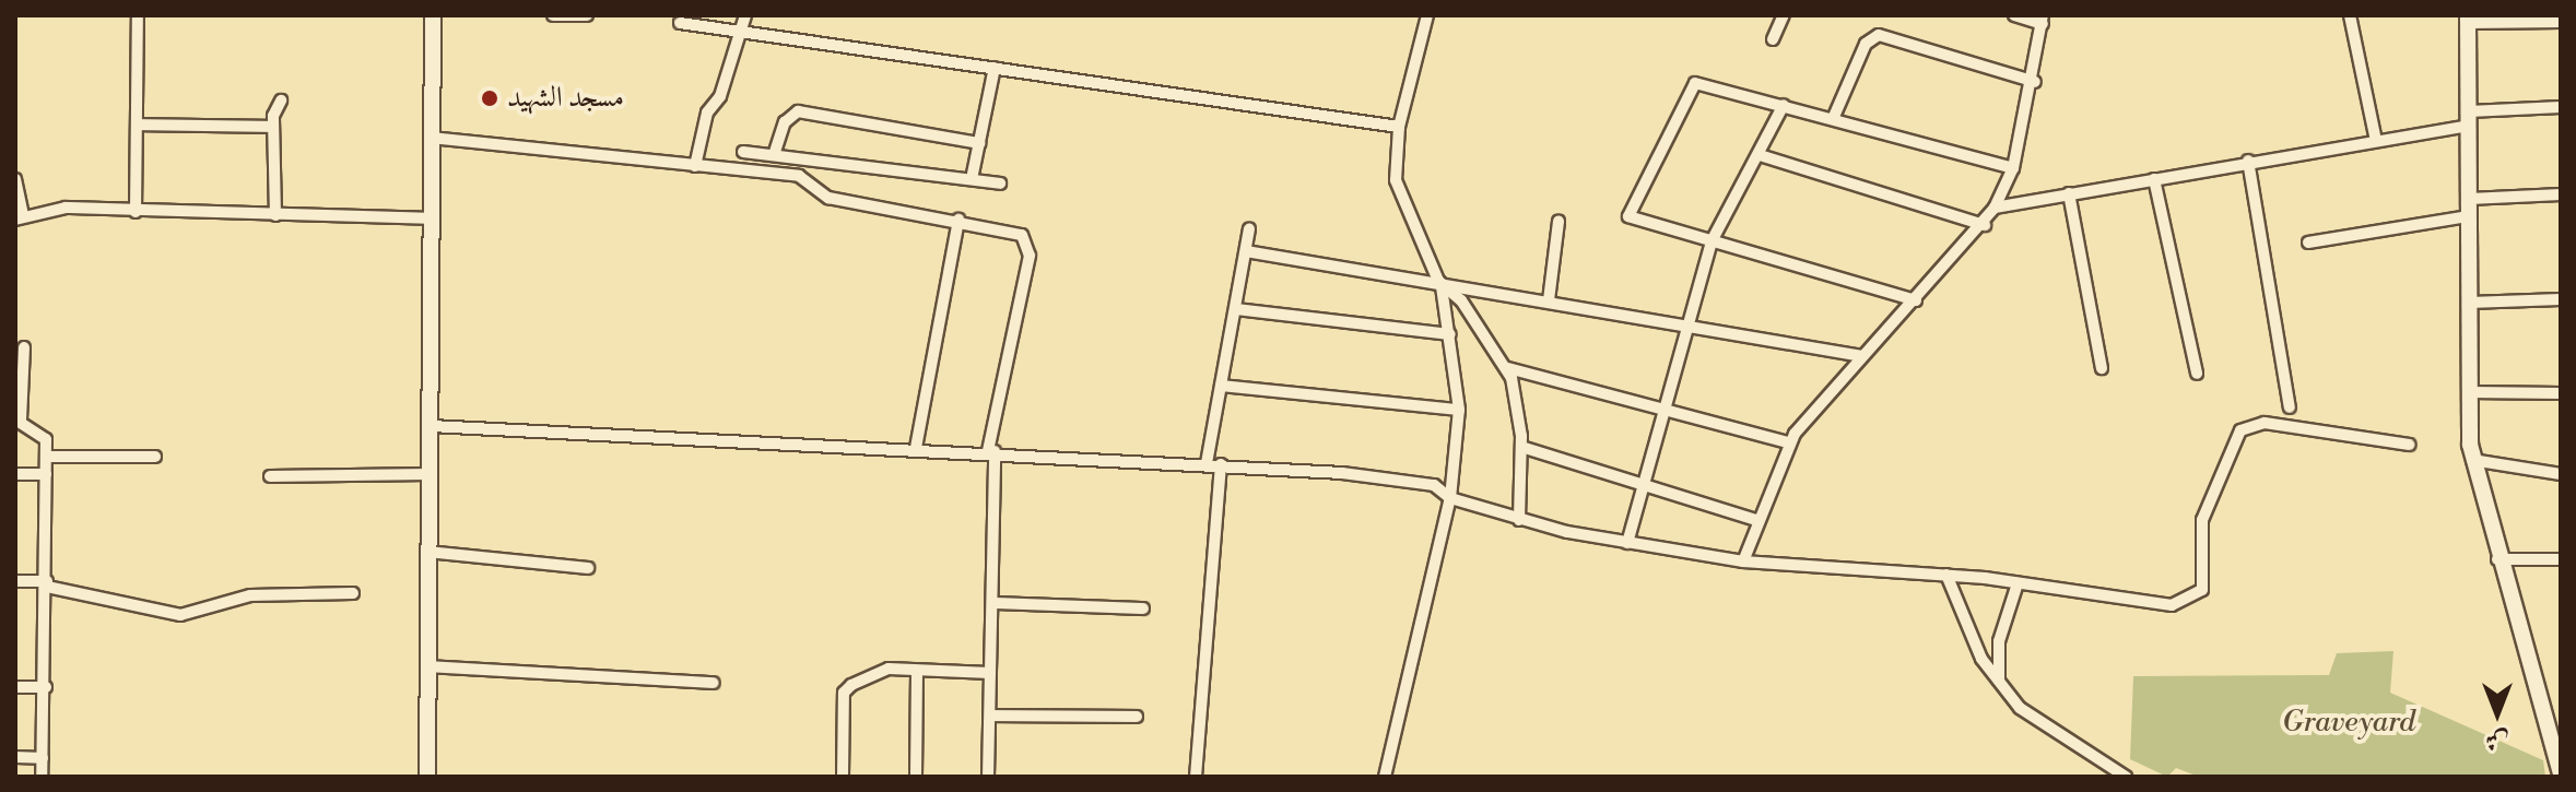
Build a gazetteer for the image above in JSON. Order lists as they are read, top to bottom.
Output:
{
  "parks": ["Graveyard"],
  "places": ["مسجد الشهيد"],
  "north": "bottom"
}
